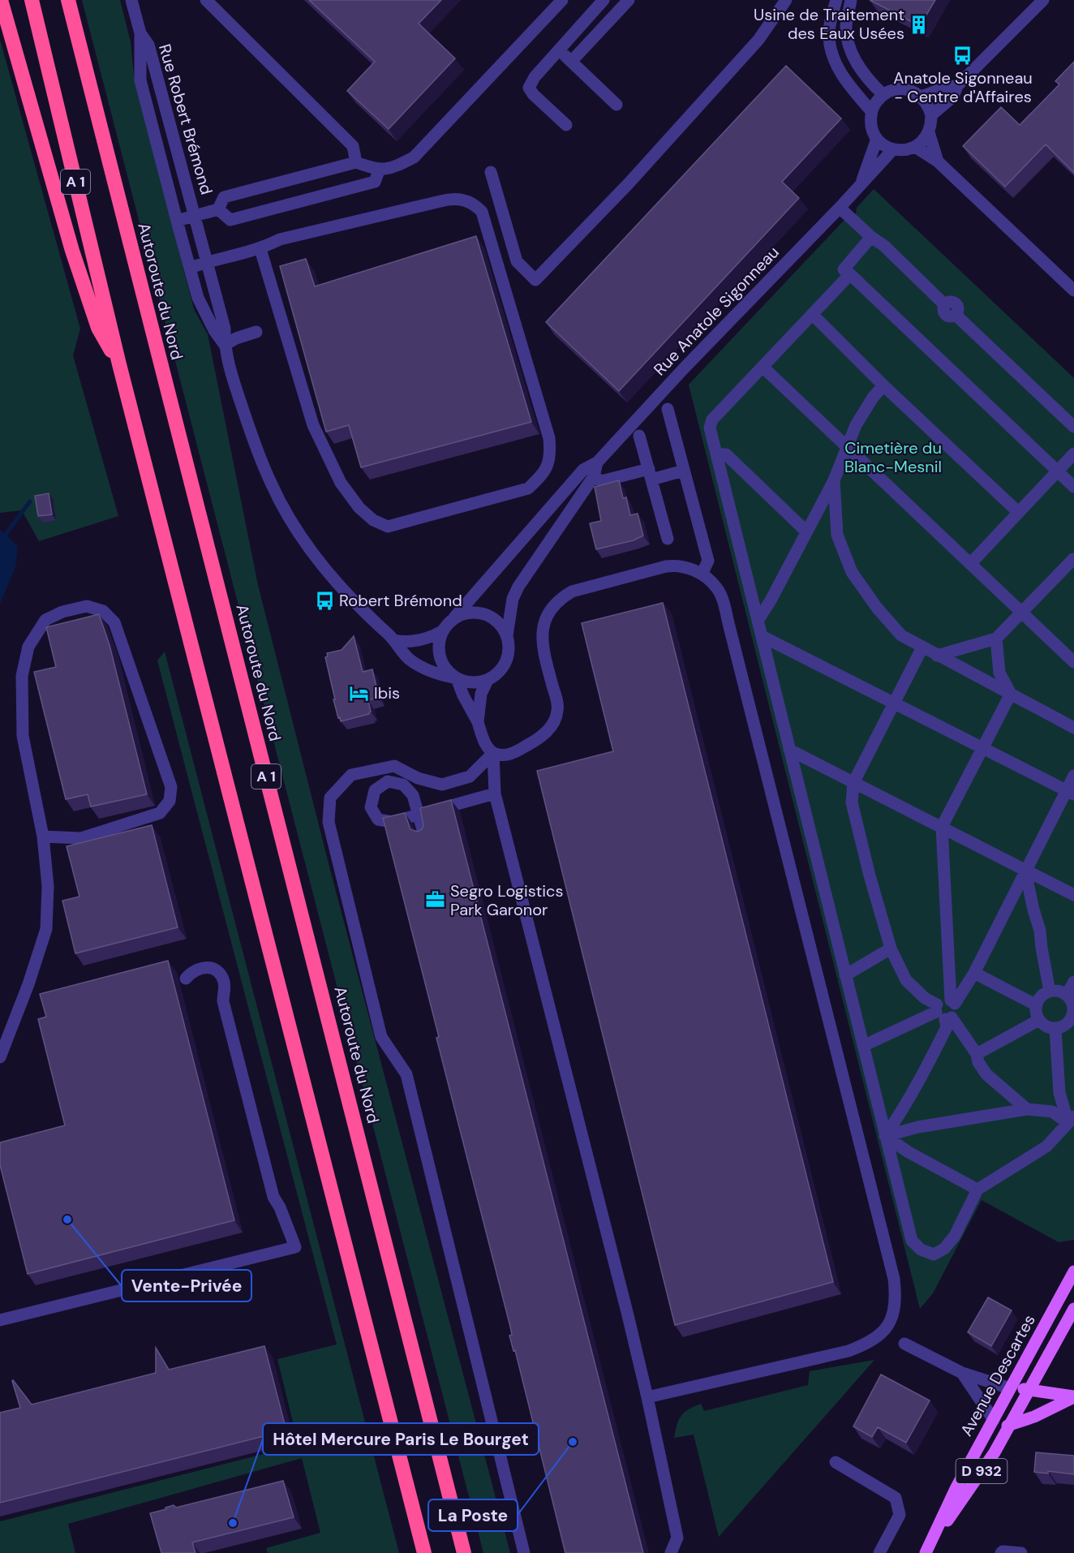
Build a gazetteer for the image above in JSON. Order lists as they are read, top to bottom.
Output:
{
  "streets": {
    "highway": ["A 1", "Autoroute du Nord"],
    "main road": ["Avenue Descartes", "D 932"],
    "street": ["Rue Robert Brémond", "Rue Anatole Sigonneau"]
  },
  "crossings": [
    ["Rue Robert Brémond", "Rue Anatole Sigonneau"]
  ],
  "parks": ["Cimetière du Blanc-Mesnil"],
  "places": {
    "building": ["Usine de Traitement des Eaux Usées"],
    "bus stop": ["Anatole Sigonneau - Centre d'Affaires", "Robert Brémond"],
    "hotel": ["Ibis"],
    "office": ["Segro Logistics Park Garonor"],
    "other": ["Vente-Privée", "La Poste", "Hôtel Mercure Paris Le Bourget"]
  }
}
